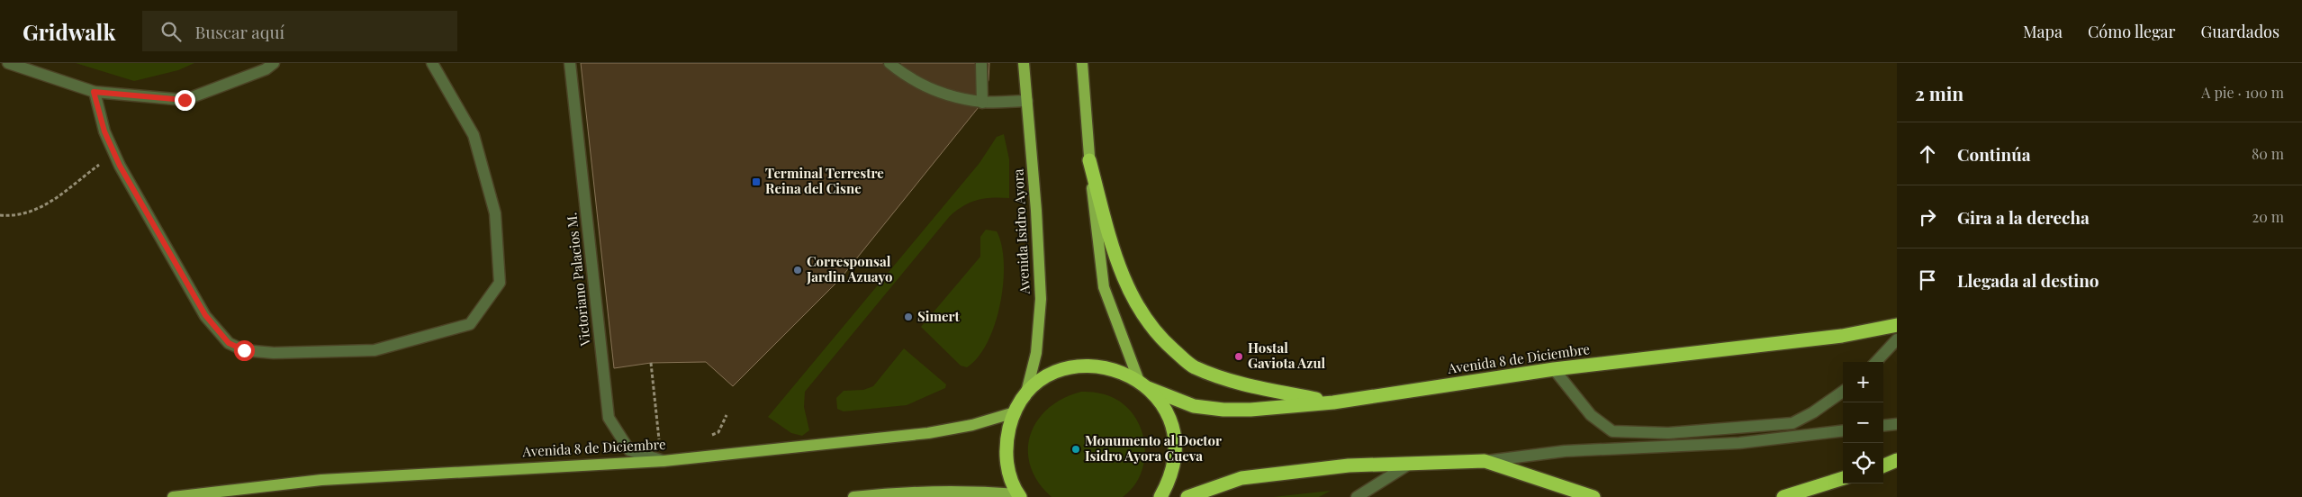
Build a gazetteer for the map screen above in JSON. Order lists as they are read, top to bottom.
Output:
{
  "streets": {
    "highway": ["Avenida 8 de Diciembre"],
    "main road": ["Avenida Isidro Ayora"],
    "street": ["Victoriano Palacios M."]
  },
  "crossings": [
    ["Avenida Isidro Ayora", "Avenida 8 de Diciembre"],
    ["Victoriano Palacios M.", "Avenida 8 de Diciembre"]
  ],
  "places": {
    "transit": ["Terminal Terrestre Reina del Cisne"],
    "other": [
      "Corresponsal Jardin Azuayo",
      "Simert",
      "Hostal Gaviota Azul",
      "Monumento al Doctor Isidro Ayora Cueva"
    ]
  },
  "page": {
    "header": "Gridwalk",
    "search": "Buscar aquí",
    "nav": ["Mapa", "Cómo llegar", "Guardados"],
    "heading": ["2 min", "A pie · 100 m"],
    "list": [
      ["Continúa", "80 m"],
      ["Gira a la derecha", "20 m"],
      "Llegada al destino"
    ],
    "map_buttons": ["+", "−"]
  }
}
